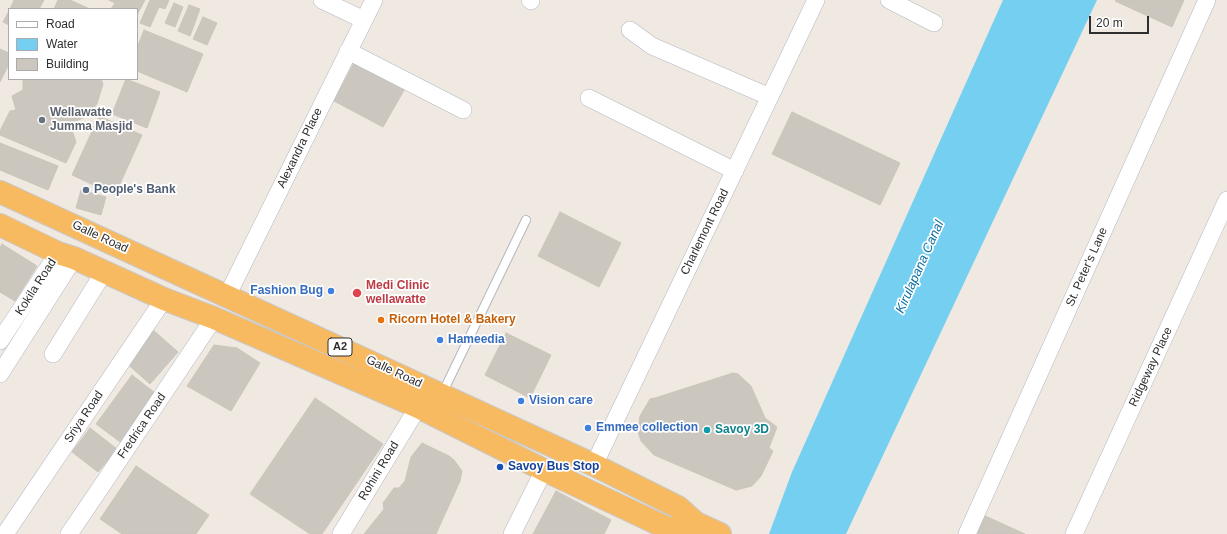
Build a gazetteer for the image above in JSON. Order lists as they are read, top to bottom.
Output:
{
  "streets": {
    "highway": ["Galle Road", "A2"],
    "street": [
      "Alexandra Place",
      "Charlemont Road",
      "St. Peter's Lane",
      "Kokila Road",
      "Ridgeway Place",
      "Sriya Road",
      "Fredrica Road",
      "Rohini Road"
    ]
  },
  "crossings": [
    ["Alexandra Place", "Galle Road"],
    ["Charlemont Road", "Galle Road"],
    ["Galle Road", "Kokila Road"],
    ["Galle Road", "Sriya Road"],
    ["Galle Road", "Fredrica Road"],
    ["Galle Road", "Rohini Road"]
  ],
  "water": ["Kirulapana Canal"],
  "places": [
    "Wellawatte Jumma Masjid",
    "People's Bank",
    "Fashion Bug",
    "Medi Clinic wellawatte",
    "Ricorn Hotel & Bakery",
    "Hameedia",
    "Vision care",
    "Emmee collection",
    "Savoy 3D",
    "Savoy Bus Stop"
  ],
  "legend": ["Road", "Water", "Building"],
  "scale_bar": "20 m"
}
